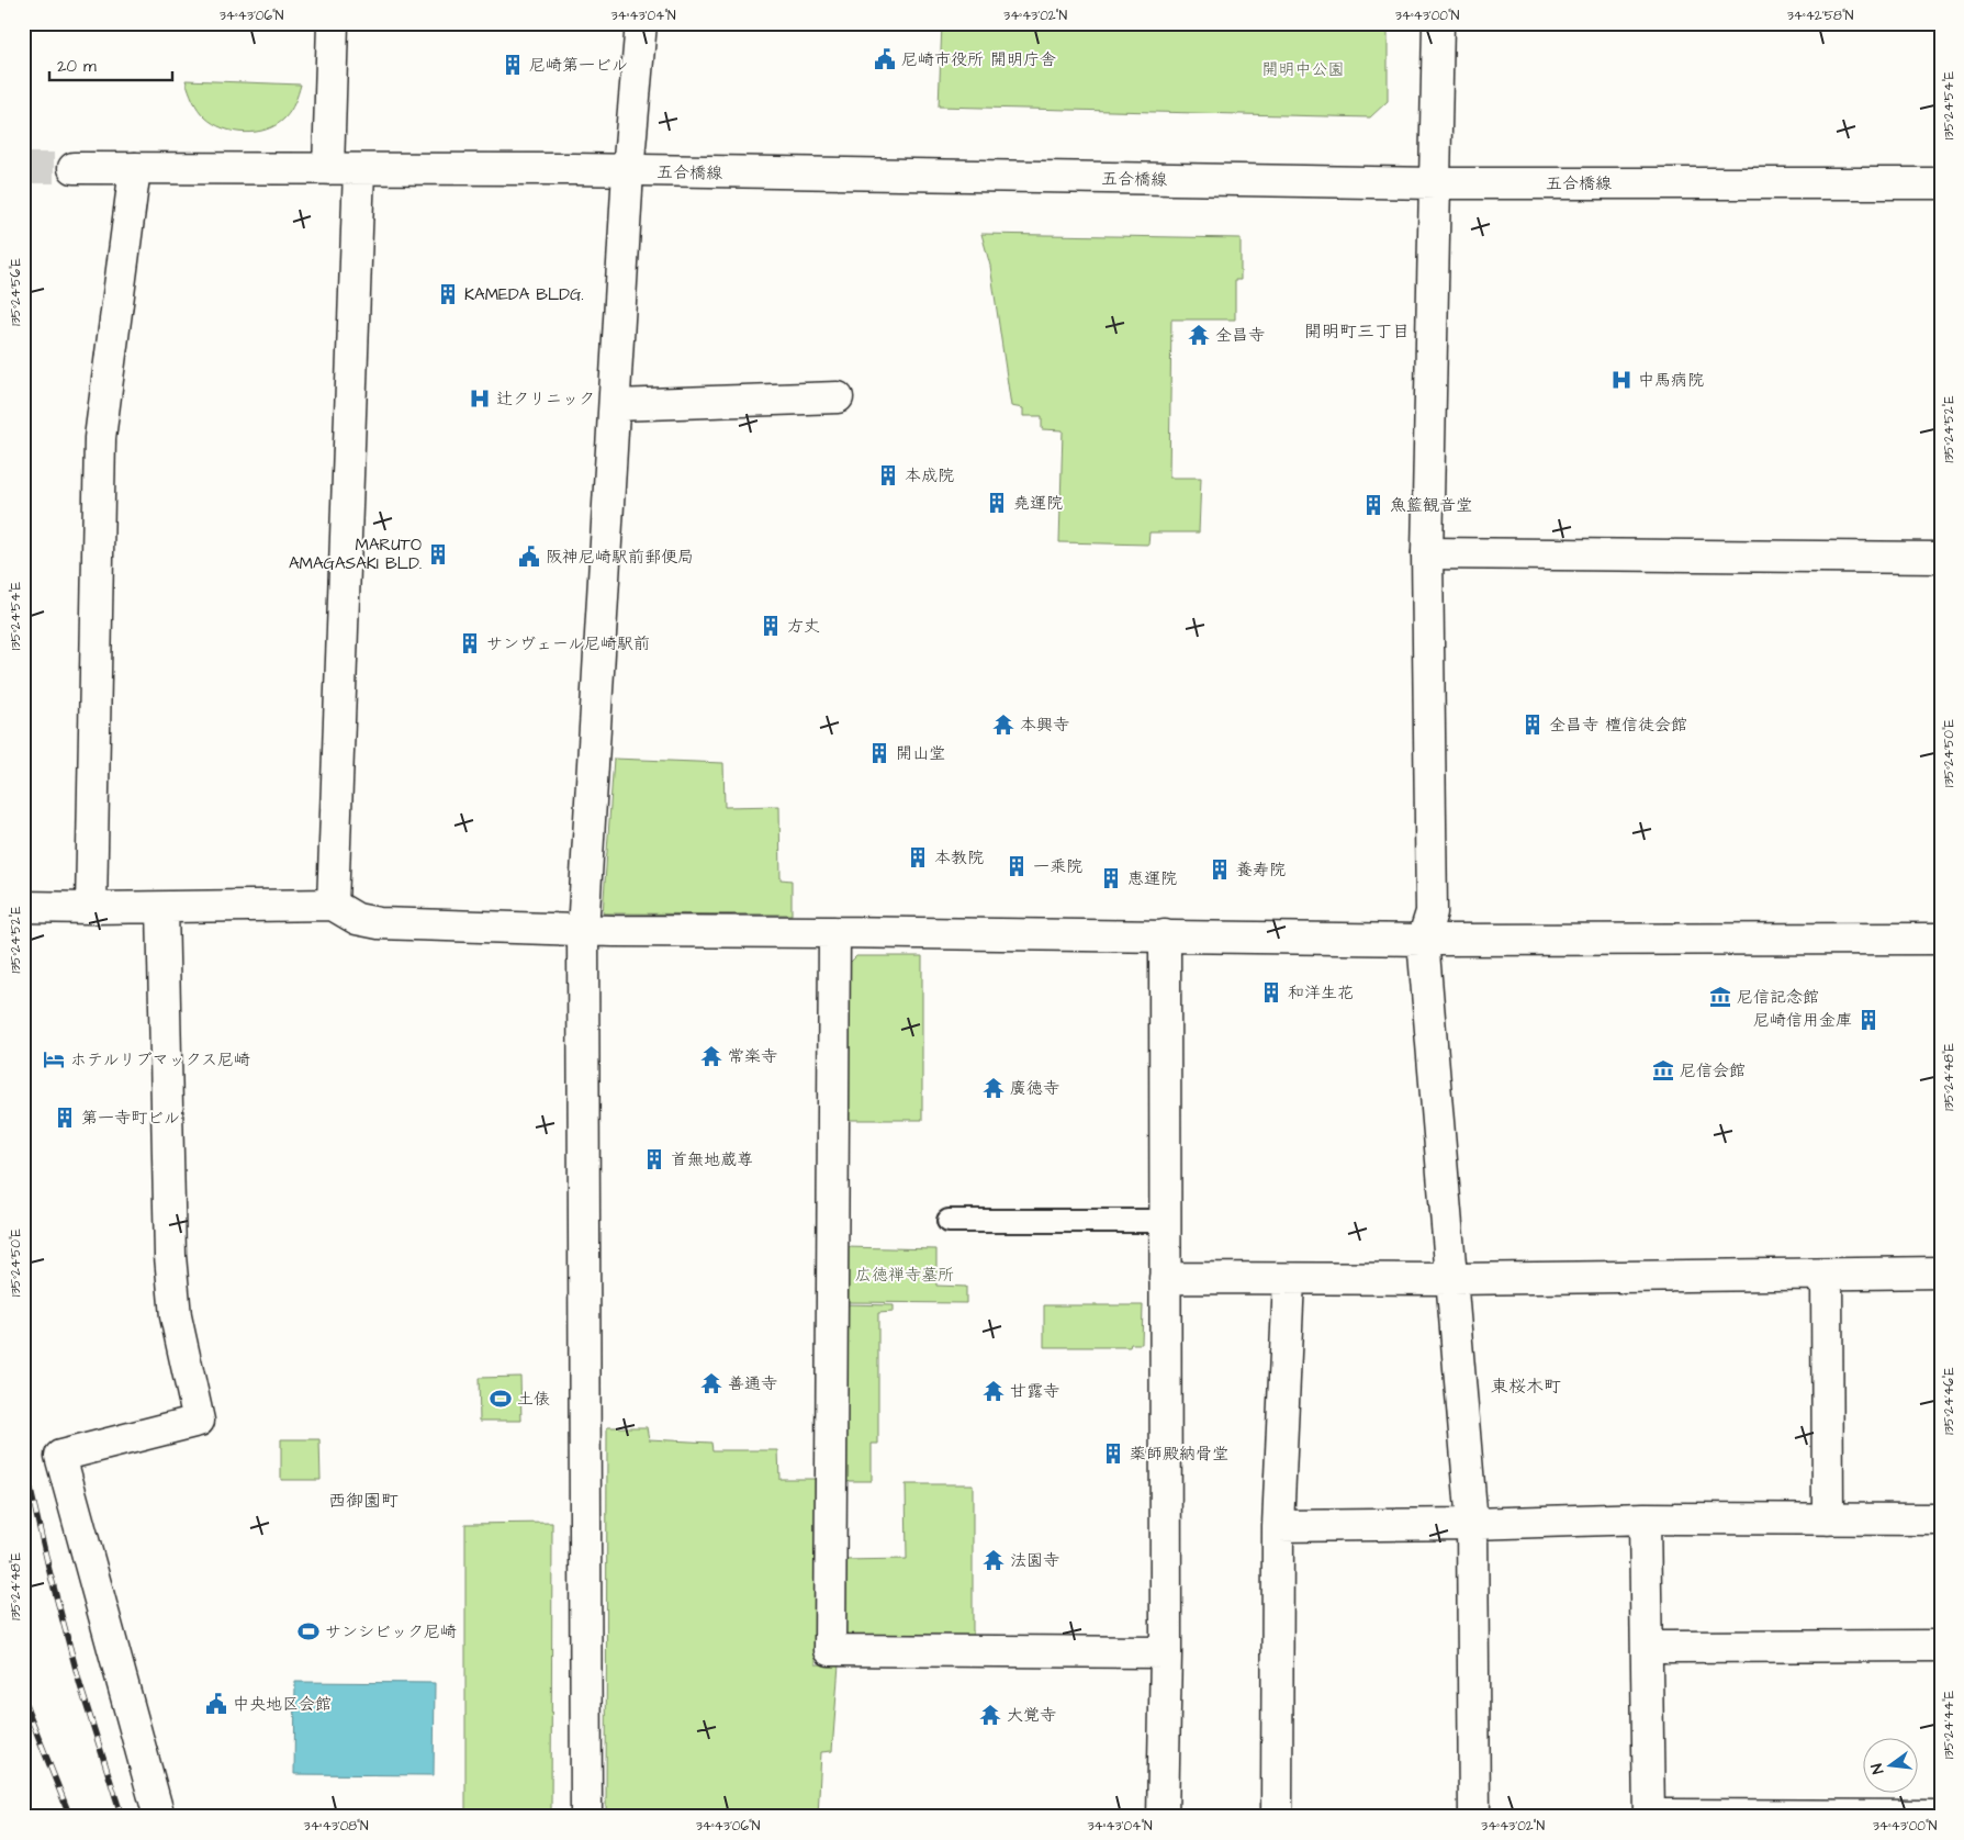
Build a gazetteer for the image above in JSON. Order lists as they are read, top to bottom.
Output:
{
  "streets": {
    "street": ["五合橋線"]
  },
  "districts": ["開明町三丁目", "東桜木町", "西御園町"],
  "parks": ["開明中公園", "広徳禅寺墓所"],
  "places": {
    "public building": ["尼崎市役所 開明庁舎", "阪神尼崎駅前郵便局", "中央地区会館"],
    "building": [
      "尼崎第一ビル",
      "KAMEDA BLDG.",
      "本成院",
      "堯運院",
      "魚籃観音堂",
      "MARUTO AMAGASAKI BLD.",
      "方丈",
      "サンヴェール尼崎駅前",
      "全昌寺 檀信徒会館",
      "開山堂",
      "本教院",
      "一乘院",
      "養寿院",
      "恵運院",
      "和洋生花",
      "尼崎信用金庫",
      "第一寺町ビル",
      "首無地蔵尊",
      "薬師殿納骨堂"
    ],
    "temple": [
      "全昌寺",
      "本興寺",
      "常楽寺",
      "廣徳寺",
      "善通寺",
      "甘露寺",
      "法園寺",
      "大覚寺"
    ],
    "hospital": ["中馬病院", "辻クリニック"],
    "museum": ["尼信記念館", "尼信会館"],
    "hotel": ["ホテルリブマックス尼崎"],
    "sports": ["土俵", "サンシビック尼崎"]
  },
  "scale_bar": "20 m",
  "north": "left",
  "coordinates": [
    "34°43'06\"N",
    "34°43'04\"N",
    "34°43'02\"N",
    "34°43'00\"N",
    "34°42'58\"N",
    "135°24'54\"E",
    "135°24'56\"E",
    "135°24'52\"E",
    "135°24'50\"E",
    "135°24'48\"E",
    "135°24'46\"E",
    "135°24'44\"E",
    "34°43'08\"N"
  ]
}
